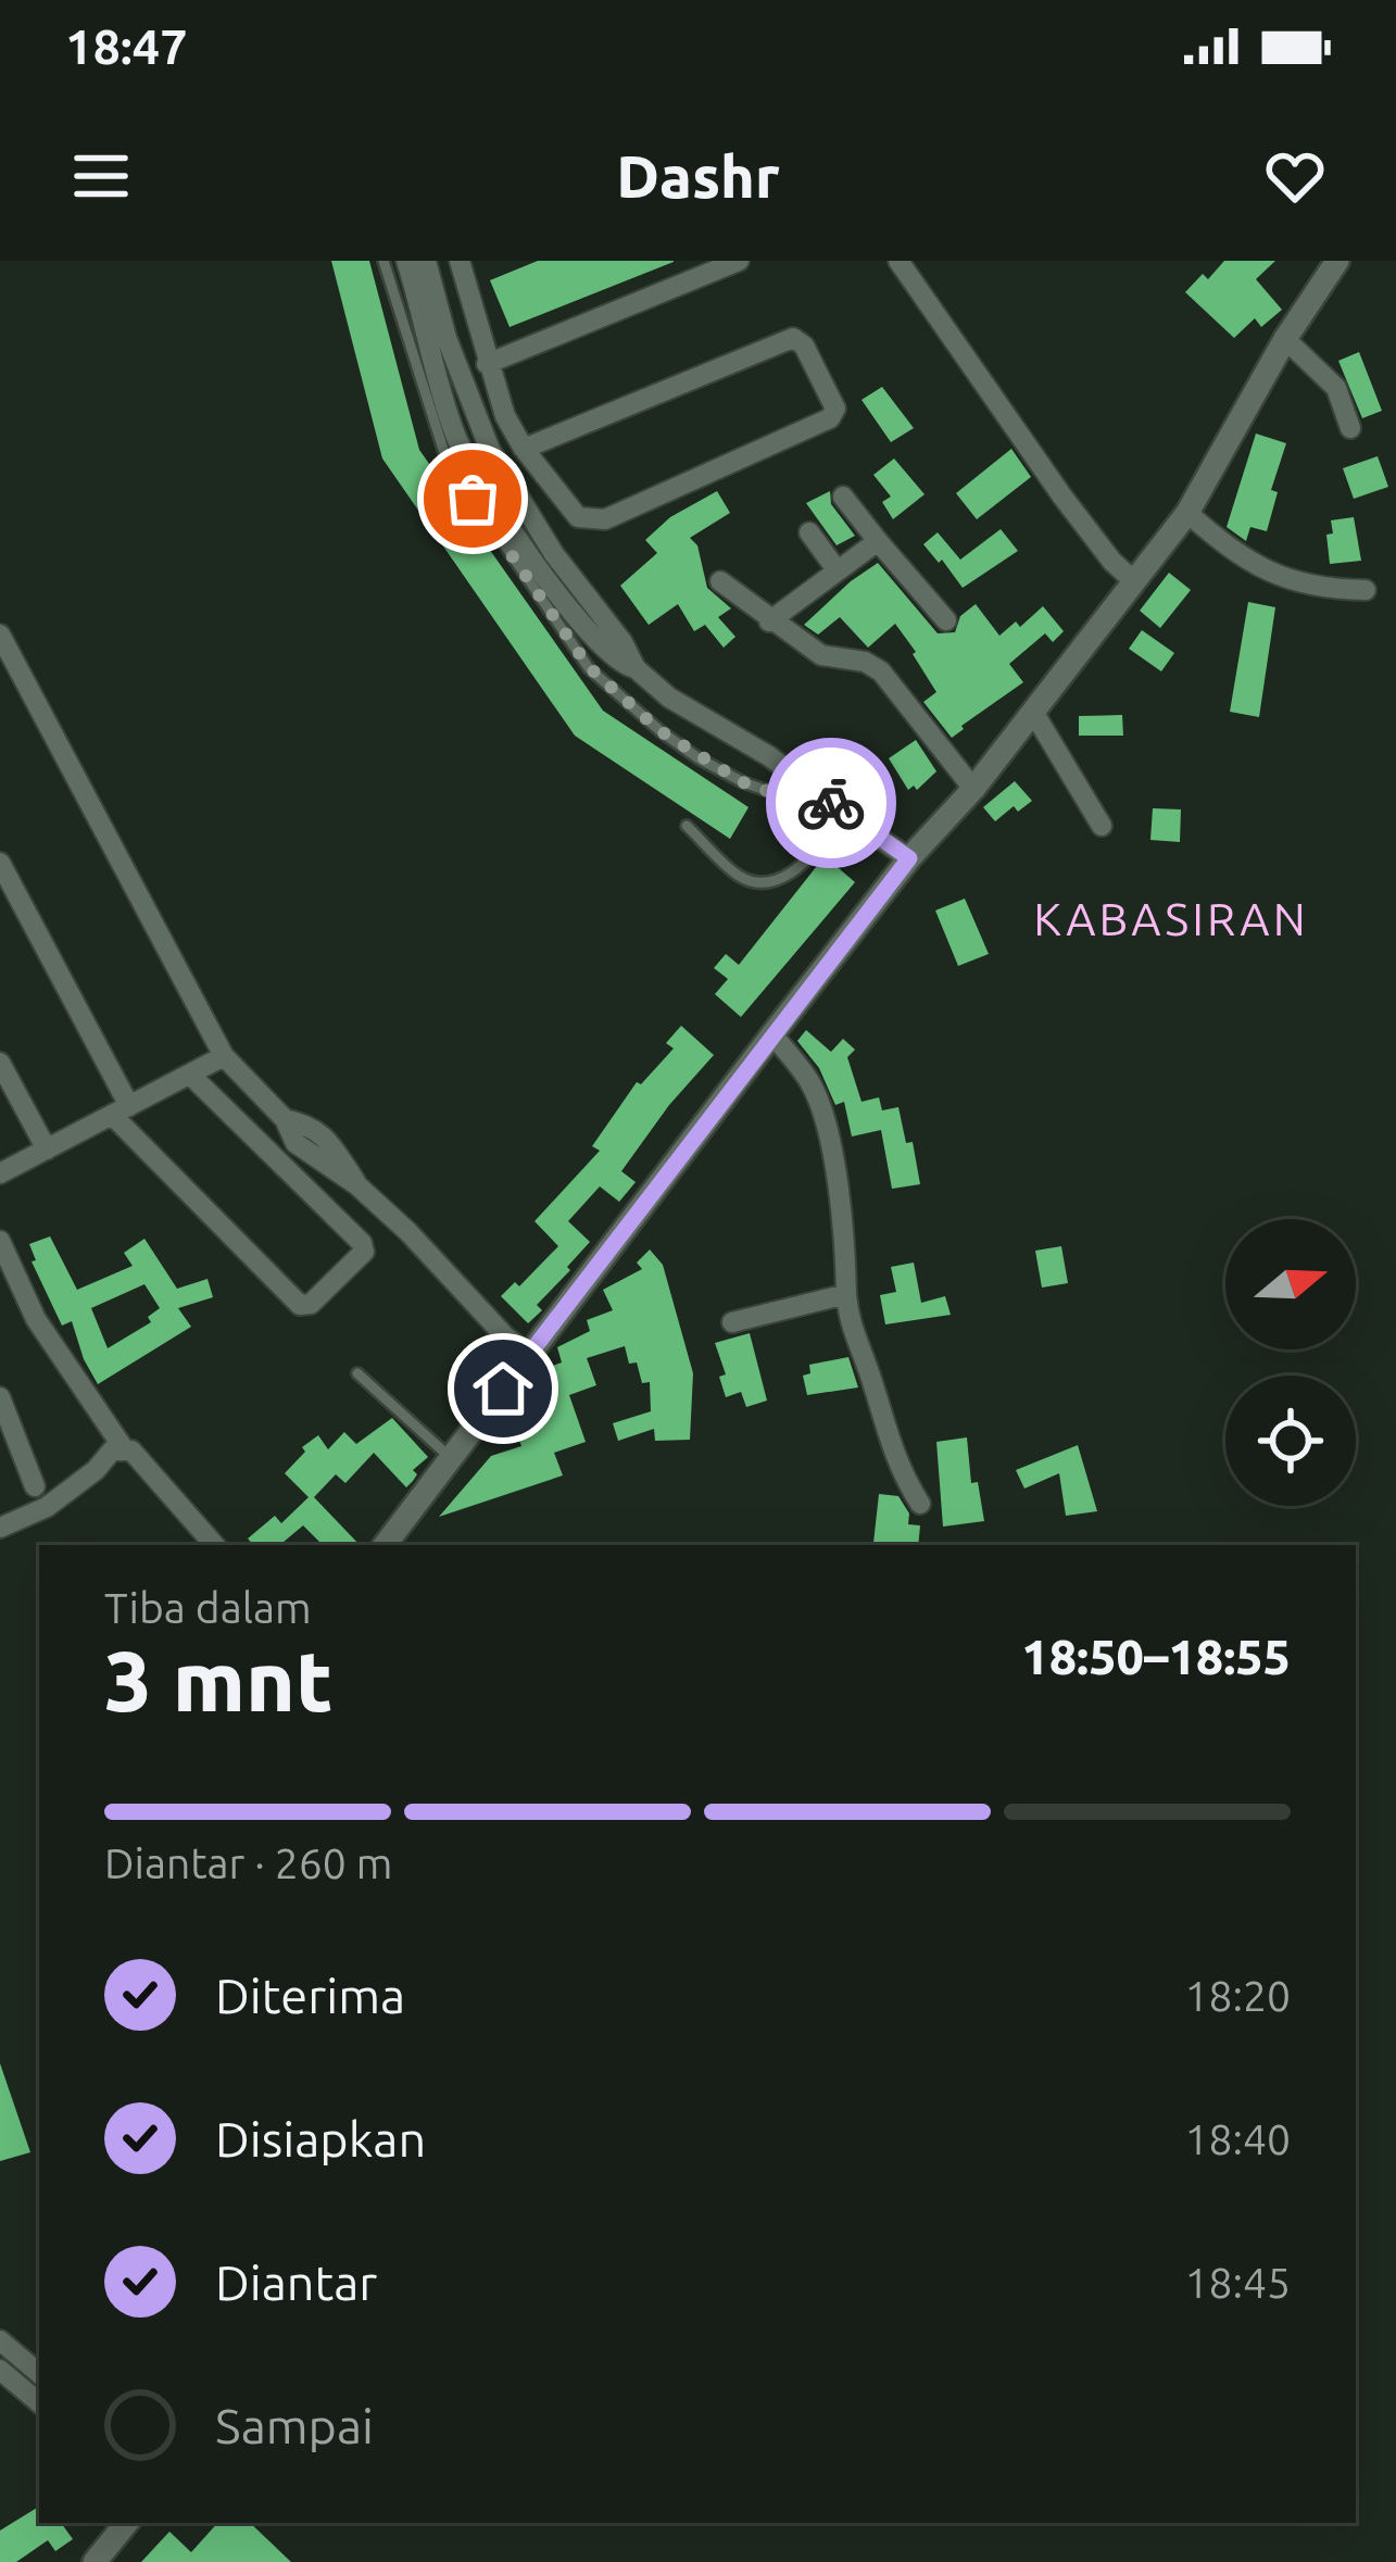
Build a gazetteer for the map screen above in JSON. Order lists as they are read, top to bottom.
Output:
{
  "districts": ["KABASIRAN"],
  "north": "right",
  "page": {
    "status": "18:47",
    "header": "Dashr",
    "heading": ["3 mnt", "Tiba dalam", "18:50–18:55"],
    "bar": "Diantar · 260 m",
    "list": [
      ["Diterima", "18:20"],
      ["Disiapkan", "18:40"],
      ["Diantar", "18:45"],
      "Sampai"
    ]
  }
}
